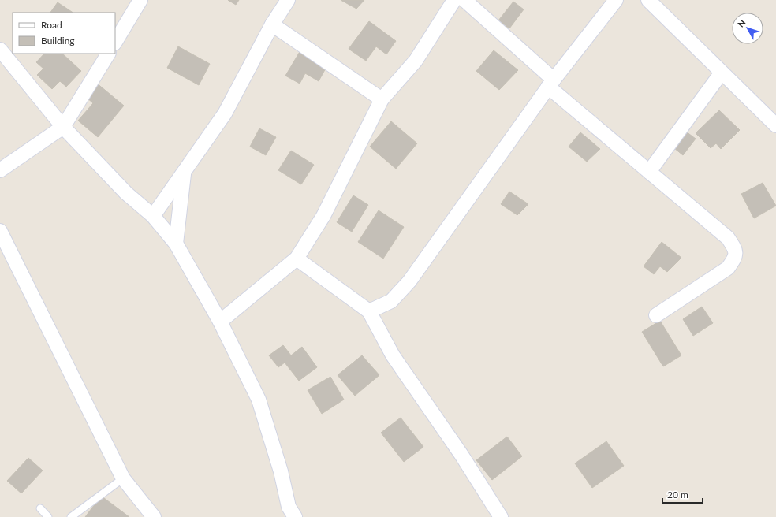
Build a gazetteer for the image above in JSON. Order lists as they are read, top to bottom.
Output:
{
  "legend": ["Road", "Building"],
  "scale_bar": "20 m",
  "north": "top left"
}
